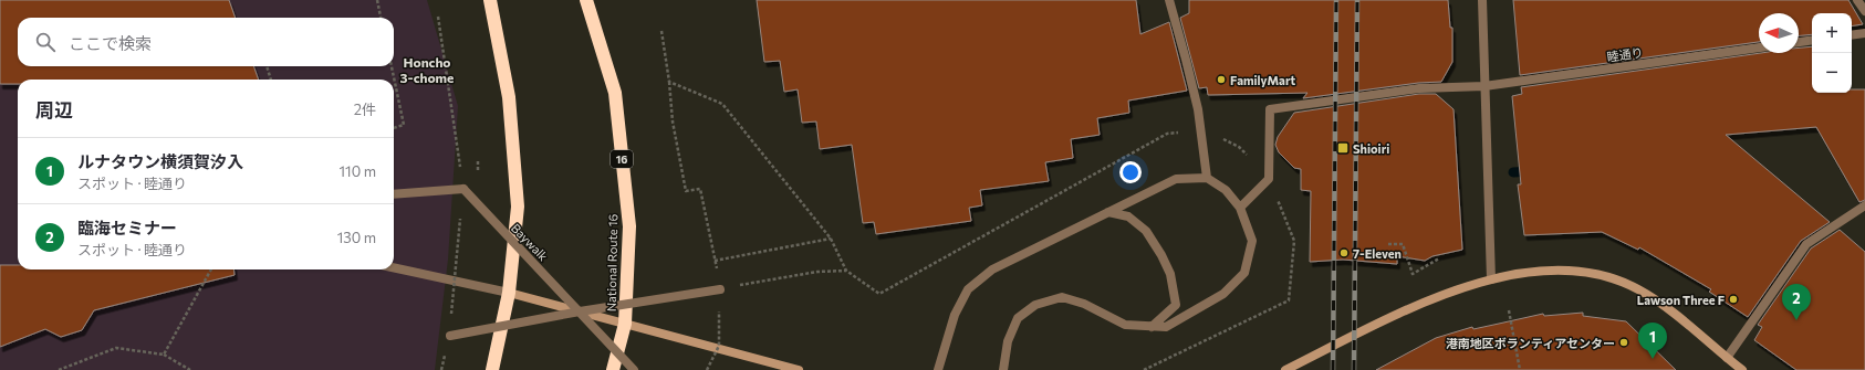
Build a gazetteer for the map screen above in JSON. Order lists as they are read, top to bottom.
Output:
{
  "streets": {
    "highway": ["16", "National Route 16"],
    "street": ["睦通り", "Baywalk"]
  },
  "districts": ["Honcho 3-chome"],
  "places": {
    "other": [
      "FamilyMart",
      "7-Eleven",
      "Lawson Three F",
      "港南地区ボランティアセンター"
    ],
    "transit": ["Shioiri"]
  },
  "north": "left",
  "page": {
    "map_buttons": ["+", "−"],
    "search": "ここで検索",
    "heading": ["周辺", "2件"],
    "list": [
      {
        "mark": "1",
        "name": "ルナタウン横須賀汐入",
        "note": "スポット · 睦通り",
        "value": "110 m"
      },
      {
        "mark": "2",
        "name": "臨海セミナー",
        "note": "スポット · 睦通り",
        "value": "130 m"
      }
    ],
    "pins": ["2", "1"]
  }
}
